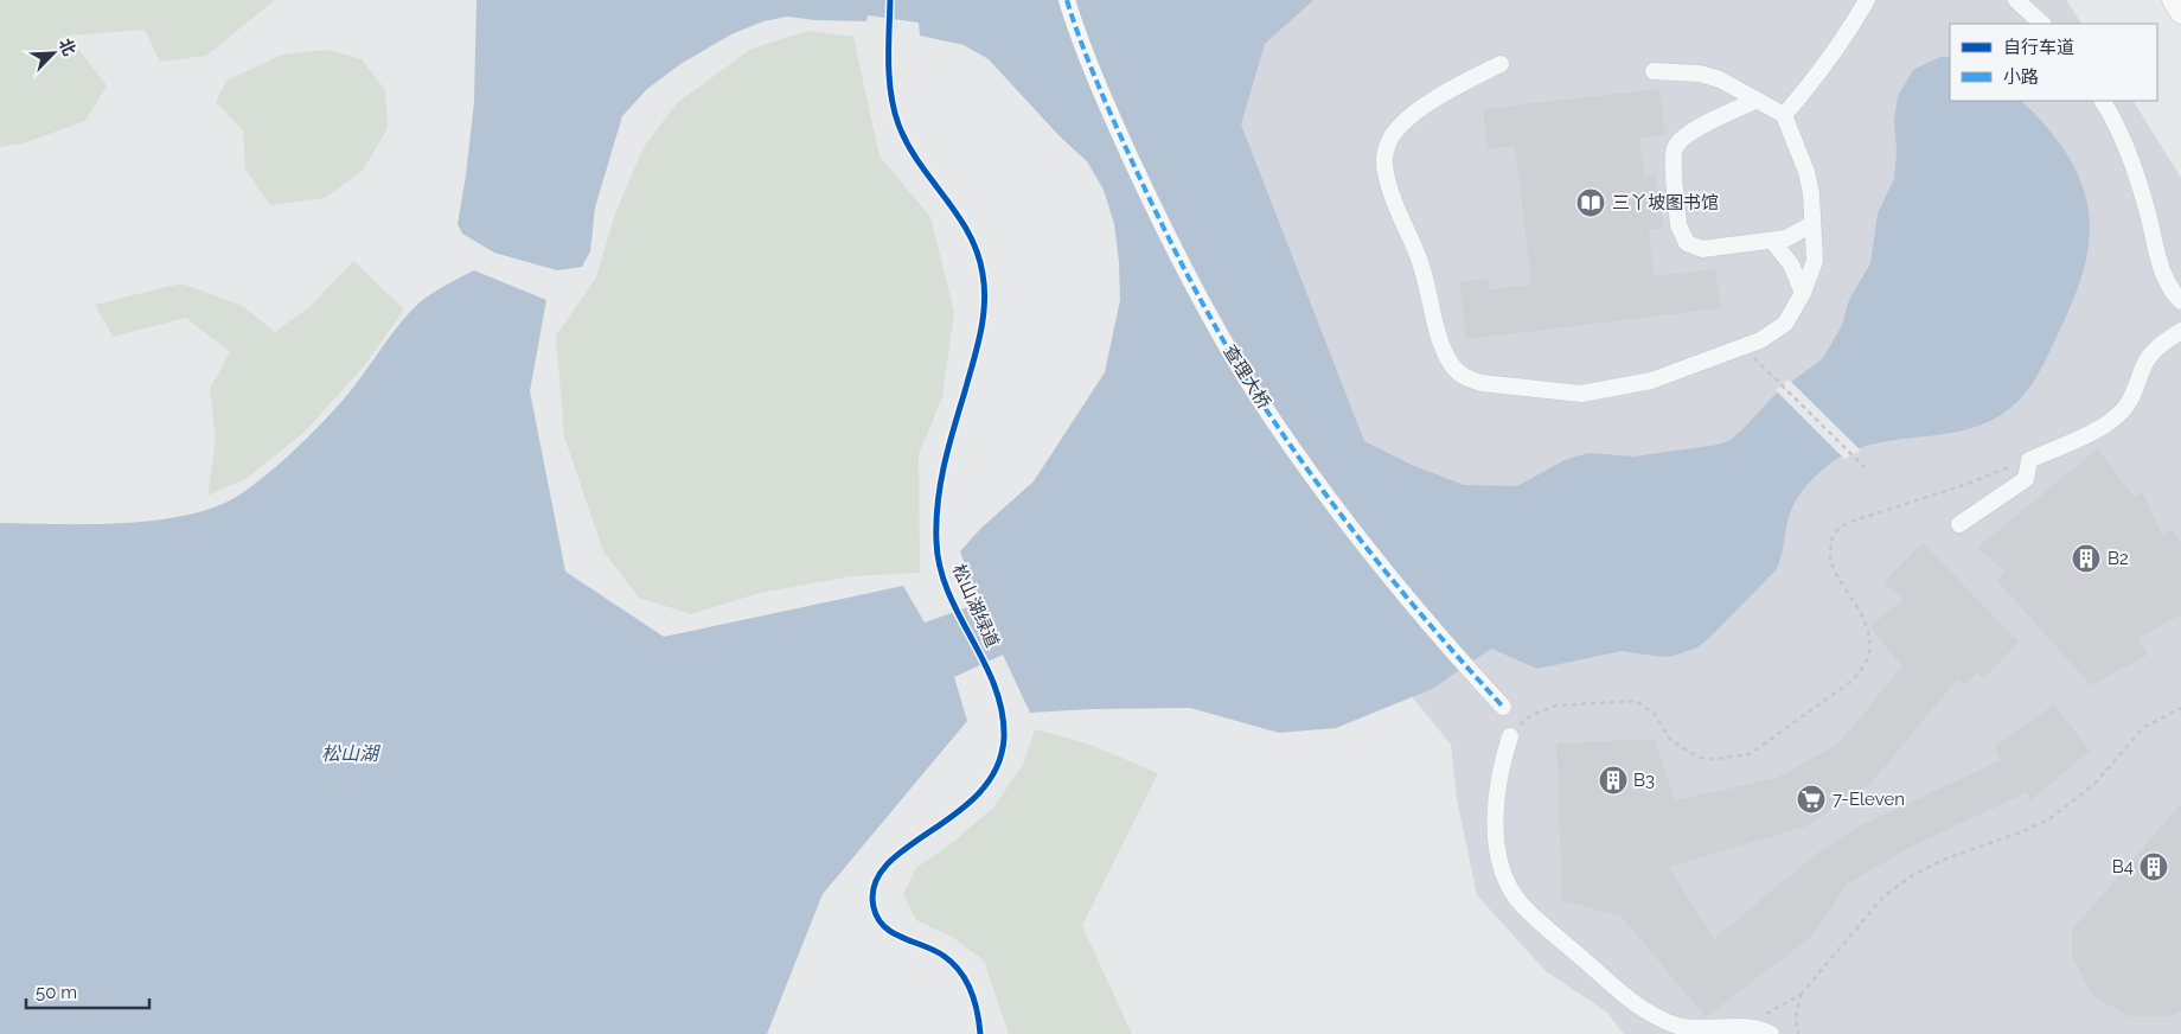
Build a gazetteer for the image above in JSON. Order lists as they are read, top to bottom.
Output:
{
  "streets": {
    "street": ["查理大桥"],
    "cycle path": ["松山湖绿道"]
  },
  "water": ["松山湖"],
  "places": {
    "library": ["三丫坡图书馆"],
    "building": ["B2", "B3", "B4"],
    "supermarket": ["7-Eleven"]
  },
  "legend": ["自行车道", "小路"],
  "scale_bar": "50 m",
  "north": "top right"
}
